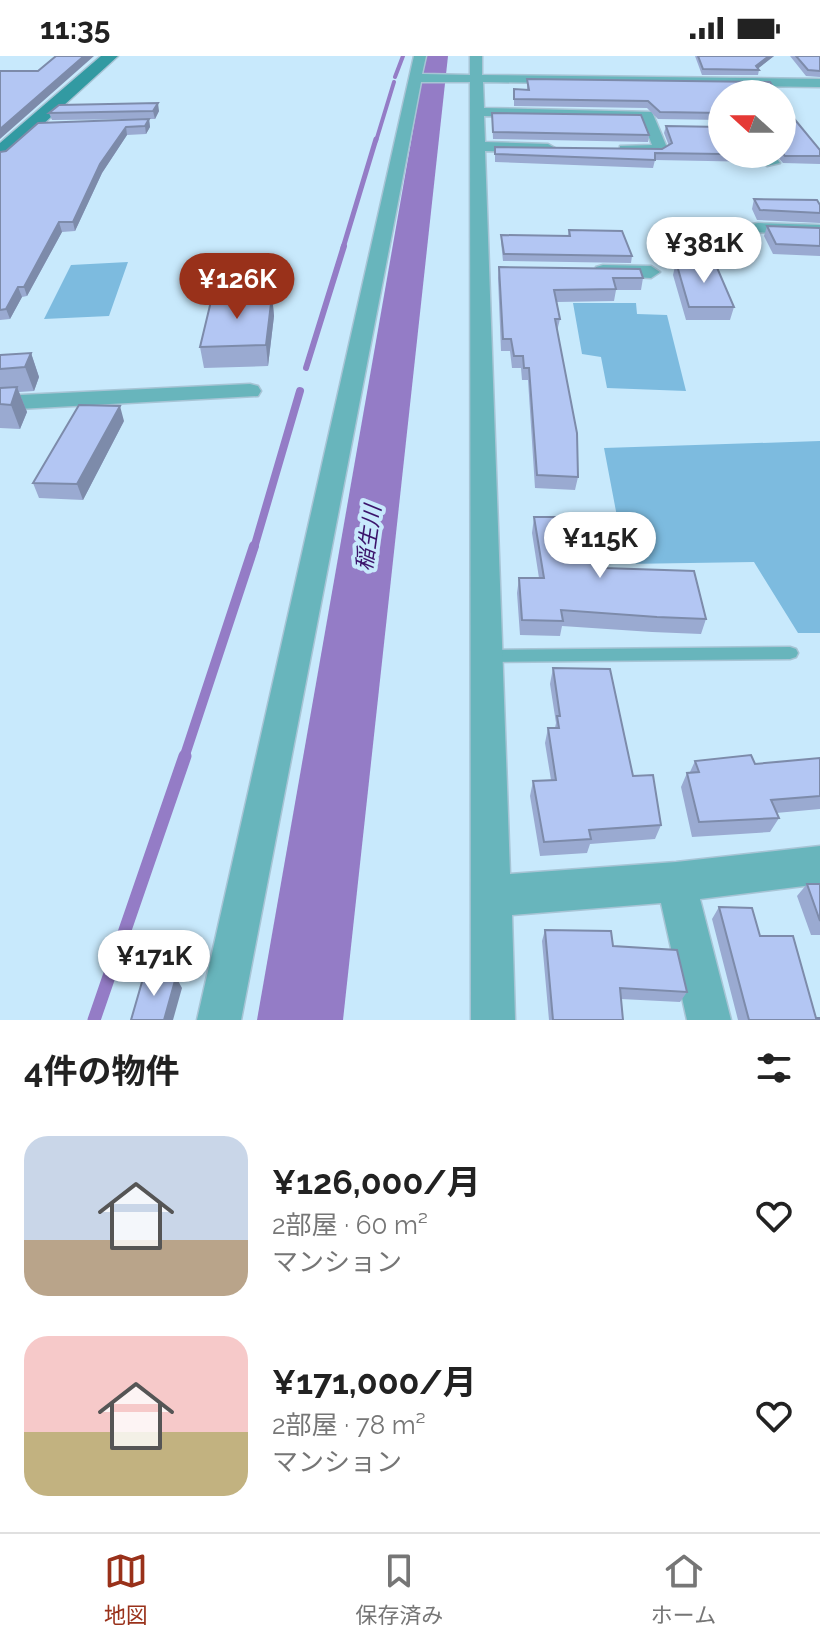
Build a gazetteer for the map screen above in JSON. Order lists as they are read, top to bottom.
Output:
{
  "water": ["稲生川"],
  "north": "left",
  "page": {
    "status": "11:35",
    "price": [
      "¥381K",
      "¥126K",
      "¥115K",
      "¥171K"
    ],
    "heading": "4件の物件",
    "list": [
      {
        "name": "¥126,000/月",
        "note": "2部屋 · 60 m² · マンション"
      },
      {
        "name": "¥171,000/月",
        "note": "2部屋 · 78 m² · マンション"
      }
    ],
    "tabs": ["地図", "保存済み", "ホーム"]
  }
}
